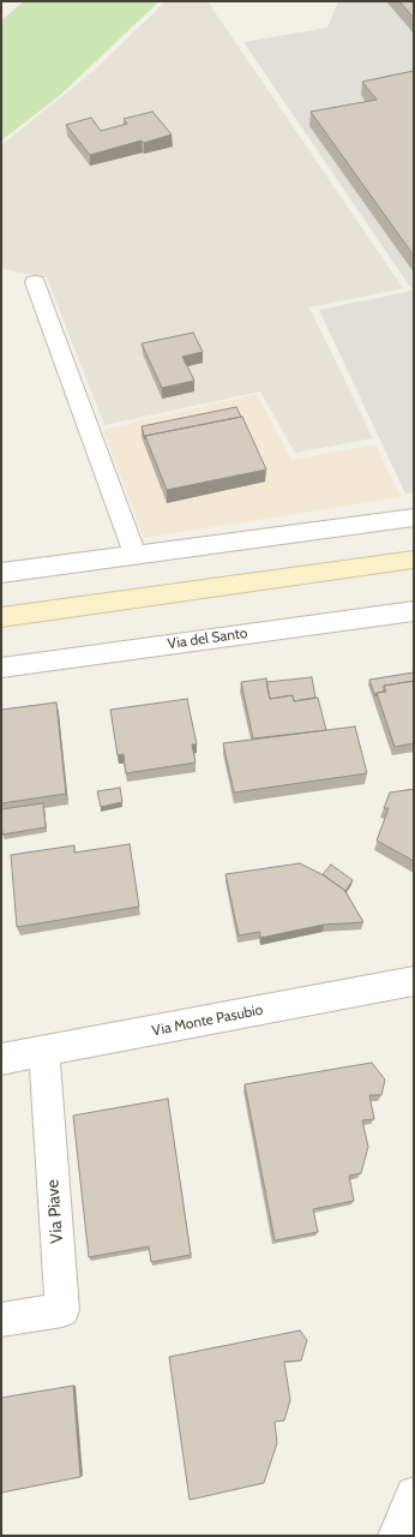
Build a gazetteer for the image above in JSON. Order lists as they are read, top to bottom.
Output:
{
  "streets": {
    "street": ["Via del Santo", "Via Monte Pasubio", "Via Piave"]
  },
  "crossings": [
    ["Via Monte Pasubio", "Via Piave"]
  ]
}
